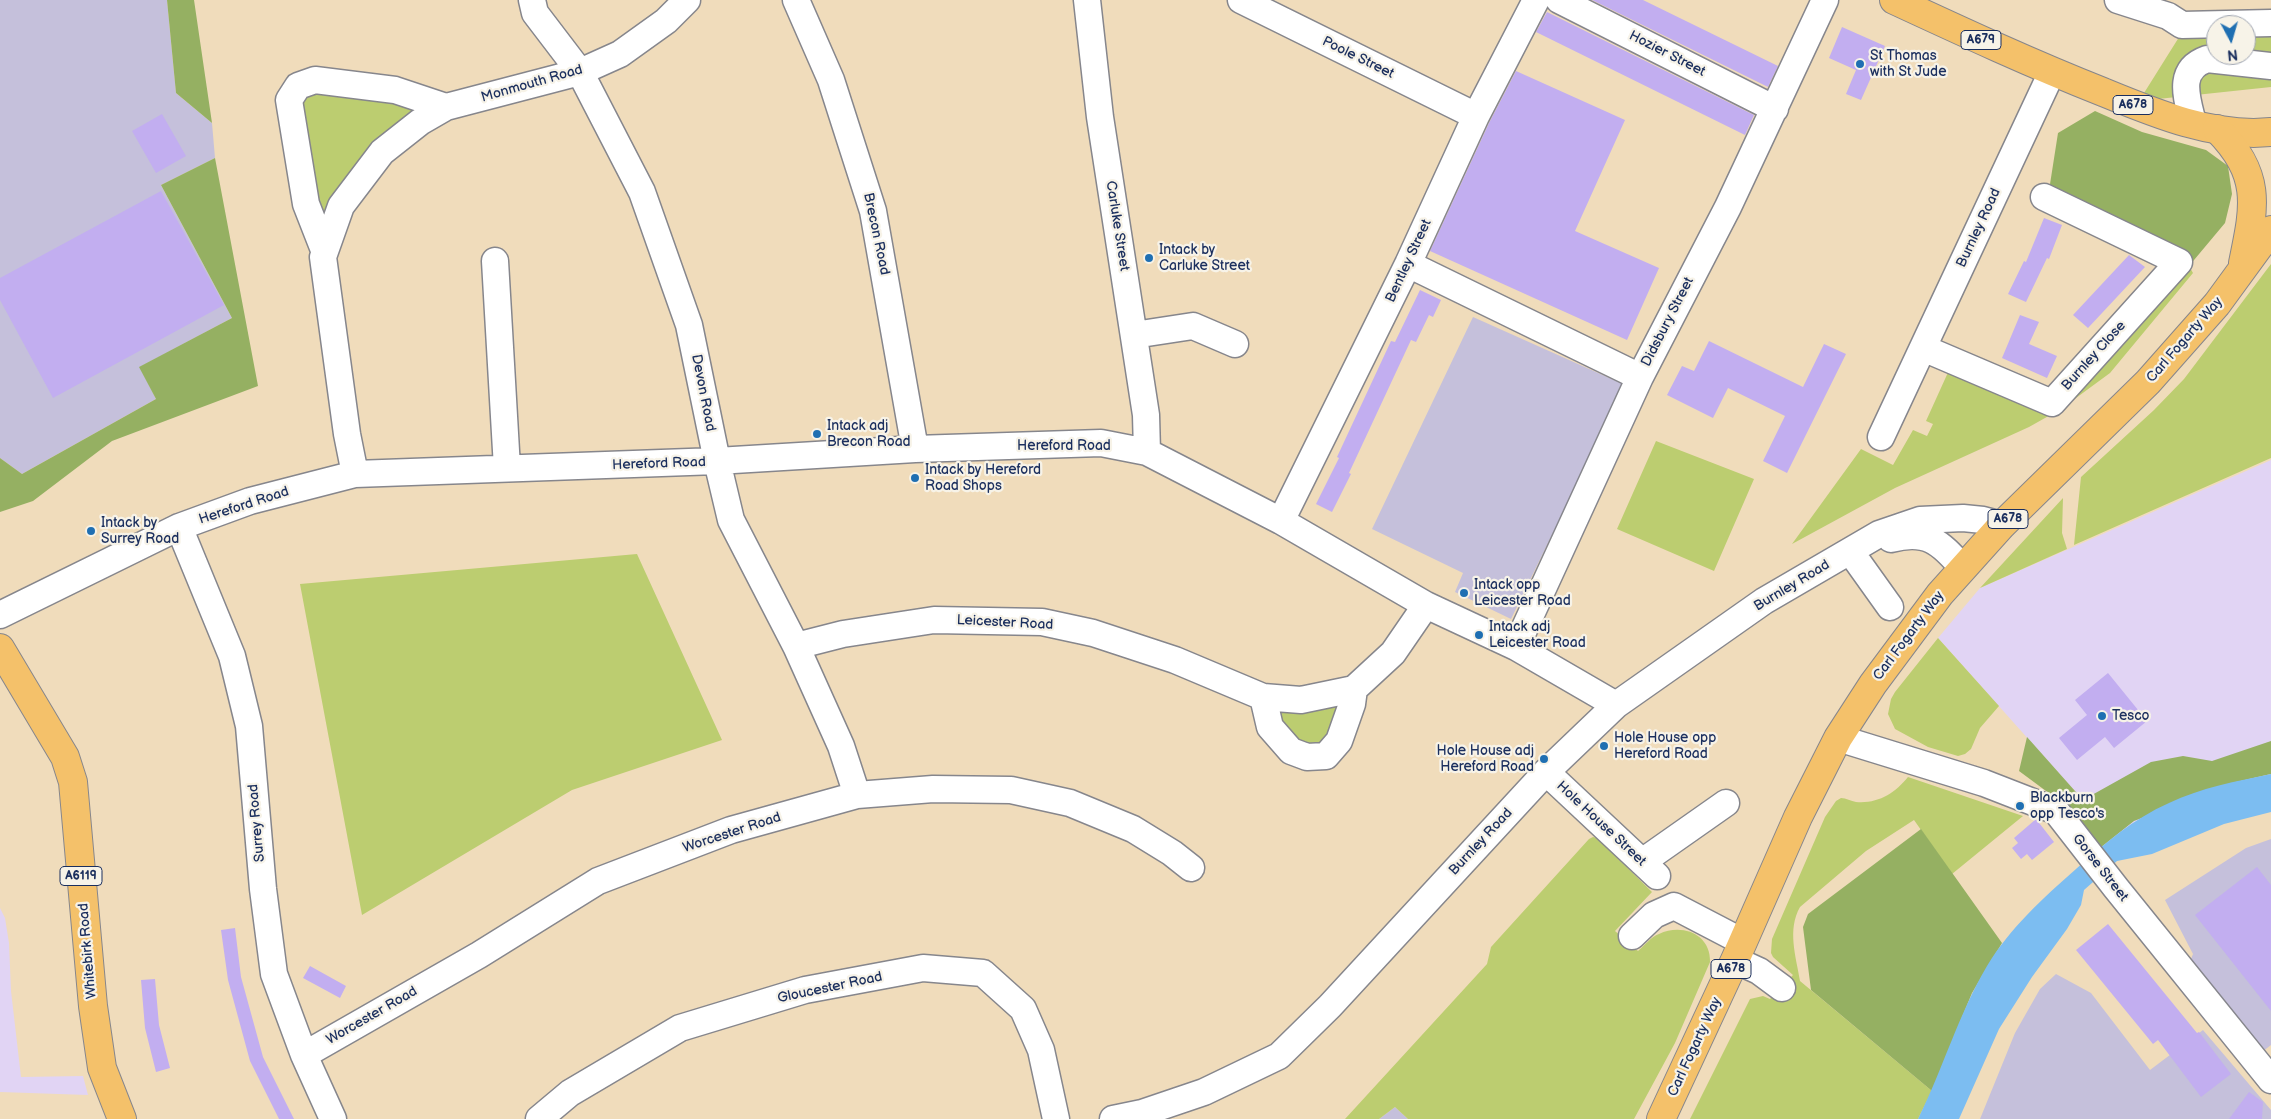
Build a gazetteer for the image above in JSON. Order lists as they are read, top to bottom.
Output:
{
  "streets": {
    "main road": [
      "A679",
      "A678",
      "Carl Fogarty Way",
      "A6119",
      "Whitebirk Road"
    ],
    "street": [
      "Hozier Street",
      "Poole Street",
      "Monmouth Road",
      "Carluke Street",
      "Burnley Road",
      "Brecon Road",
      "Bentley Street",
      "Didsbury Street",
      "Burnley Close",
      "Devon Road",
      "Hereford Road",
      "Leicester Road",
      "Surrey Road",
      "Hole House Street",
      "Worcester Road",
      "Gorse Street",
      "Gloucester Road"
    ]
  },
  "crossings": [
    ["A679", "A678"],
    ["A679", "Burnley Road"],
    ["Hozier Street", "Didsbury Street"],
    ["Poole Street", "Bentley Street"],
    ["Monmouth Road", "Devon Road"],
    ["Monmouth Road", "Hereford Road"],
    ["A678", "Burnley Road"],
    ["A678", "Carl Fogarty Way"],
    ["Carluke Street", "Hereford Road"],
    ["Burnley Road", "Carl Fogarty Way"],
    ["Burnley Road", "Burnley Close"],
    ["Burnley Road", "Hereford Road"],
    ["Burnley Road", "Hole House Street"],
    ["Brecon Road", "Hereford Road"],
    ["Bentley Street", "Hereford Road"],
    ["Didsbury Street", "Hereford Road"],
    ["Carl Fogarty Way", "Gorse Street"],
    ["Devon Road", "Hereford Road"],
    ["Devon Road", "Leicester Road"],
    ["Devon Road", "Worcester Road"],
    ["Hereford Road", "Surrey Road"],
    ["Surrey Road", "Worcester Road"]
  ],
  "places": [
    "St Thomas with St Jude",
    "Intack by Carluke Street",
    "Intack adj Brecon Road",
    "Intack by Hereford Road Shops",
    "Intack by Surrey Road",
    "Intack opp Leicester Road",
    "Intack adj Leicester Road",
    "Tesco",
    "Hole House opp Hereford Road",
    "Hole House adj Hereford Road",
    "Blackburn opp Tesco's"
  ],
  "north": "bottom"
}
